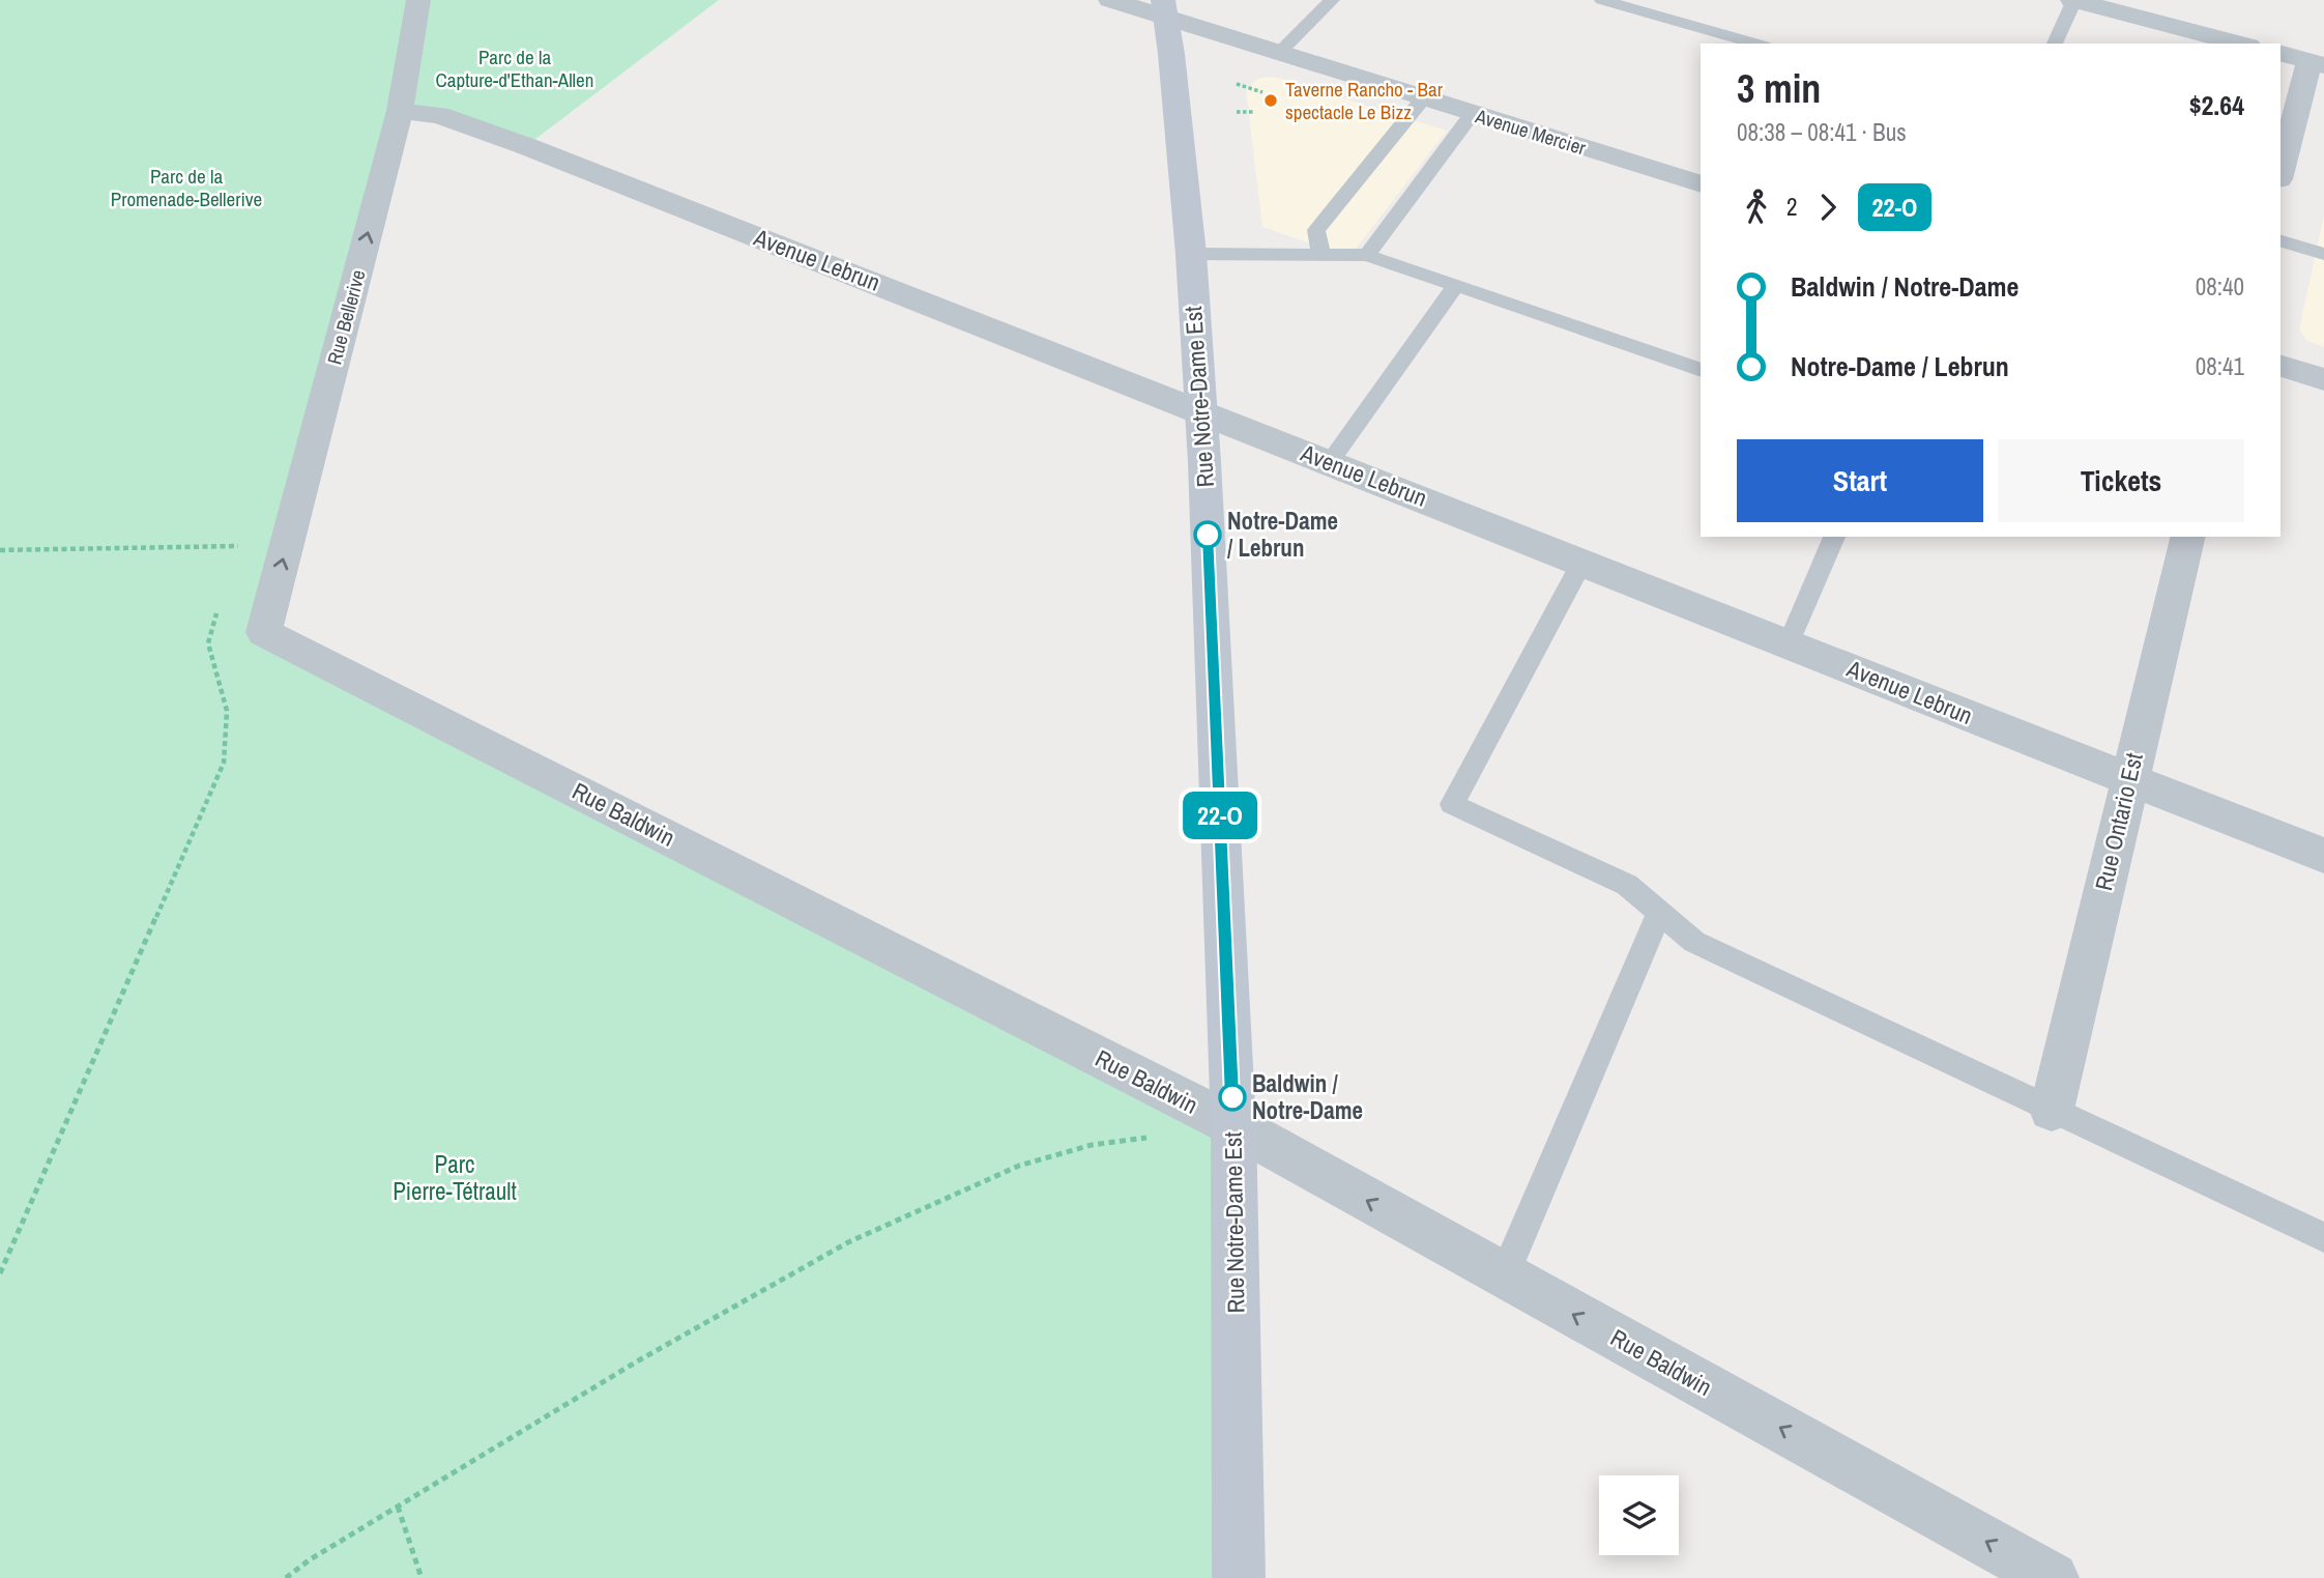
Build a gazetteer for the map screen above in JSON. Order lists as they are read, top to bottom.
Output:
{
  "streets": {
    "main road": ["Rue Notre-Dame Est"],
    "street": [
      "Avenue Mercier",
      "Avenue Lebrun",
      "Rue Bellerive",
      "Rue Baldwin",
      "Rue Ontario Est"
    ]
  },
  "crossings": [
    ["Avenue Mercier", "Rue Notre-Dame Est"],
    ["Avenue Lebrun", "Rue Bellerive"],
    ["Avenue Lebrun", "Rue Notre-Dame Est"],
    ["Avenue Lebrun", "Rue Ontario Est"],
    ["Rue Bellerive", "Rue Baldwin"],
    ["Rue Notre-Dame Est", "Rue Baldwin"]
  ],
  "one_way": ["Rue Bellerive", "Rue Baldwin"],
  "parks": ["Parc de la Capture-d'Ethan-Allen", "Parc de la Promenade-Bellerive", "Parc Pierre-Tétrault"],
  "places": ["Taverne Rancho - Bar spectacle Le Bizz", "Notre-Dame / Lebrun", "Baldwin / Notre-Dame"],
  "lines": ["bus line 22-O"],
  "page": {
    "on_map": "22-O",
    "heading": ["3 min", "08:38 – 08:41 · Bus", "$2.64"],
    "legs": ["2", "22-O"],
    "list": [
      {
        "name": "Baldwin / Notre-Dame",
        "value": "08:40"
      },
      {
        "name": "Notre-Dame / Lebrun",
        "value": "08:41"
      }
    ],
    "buttons": ["Start", "Tickets"]
  }
}
